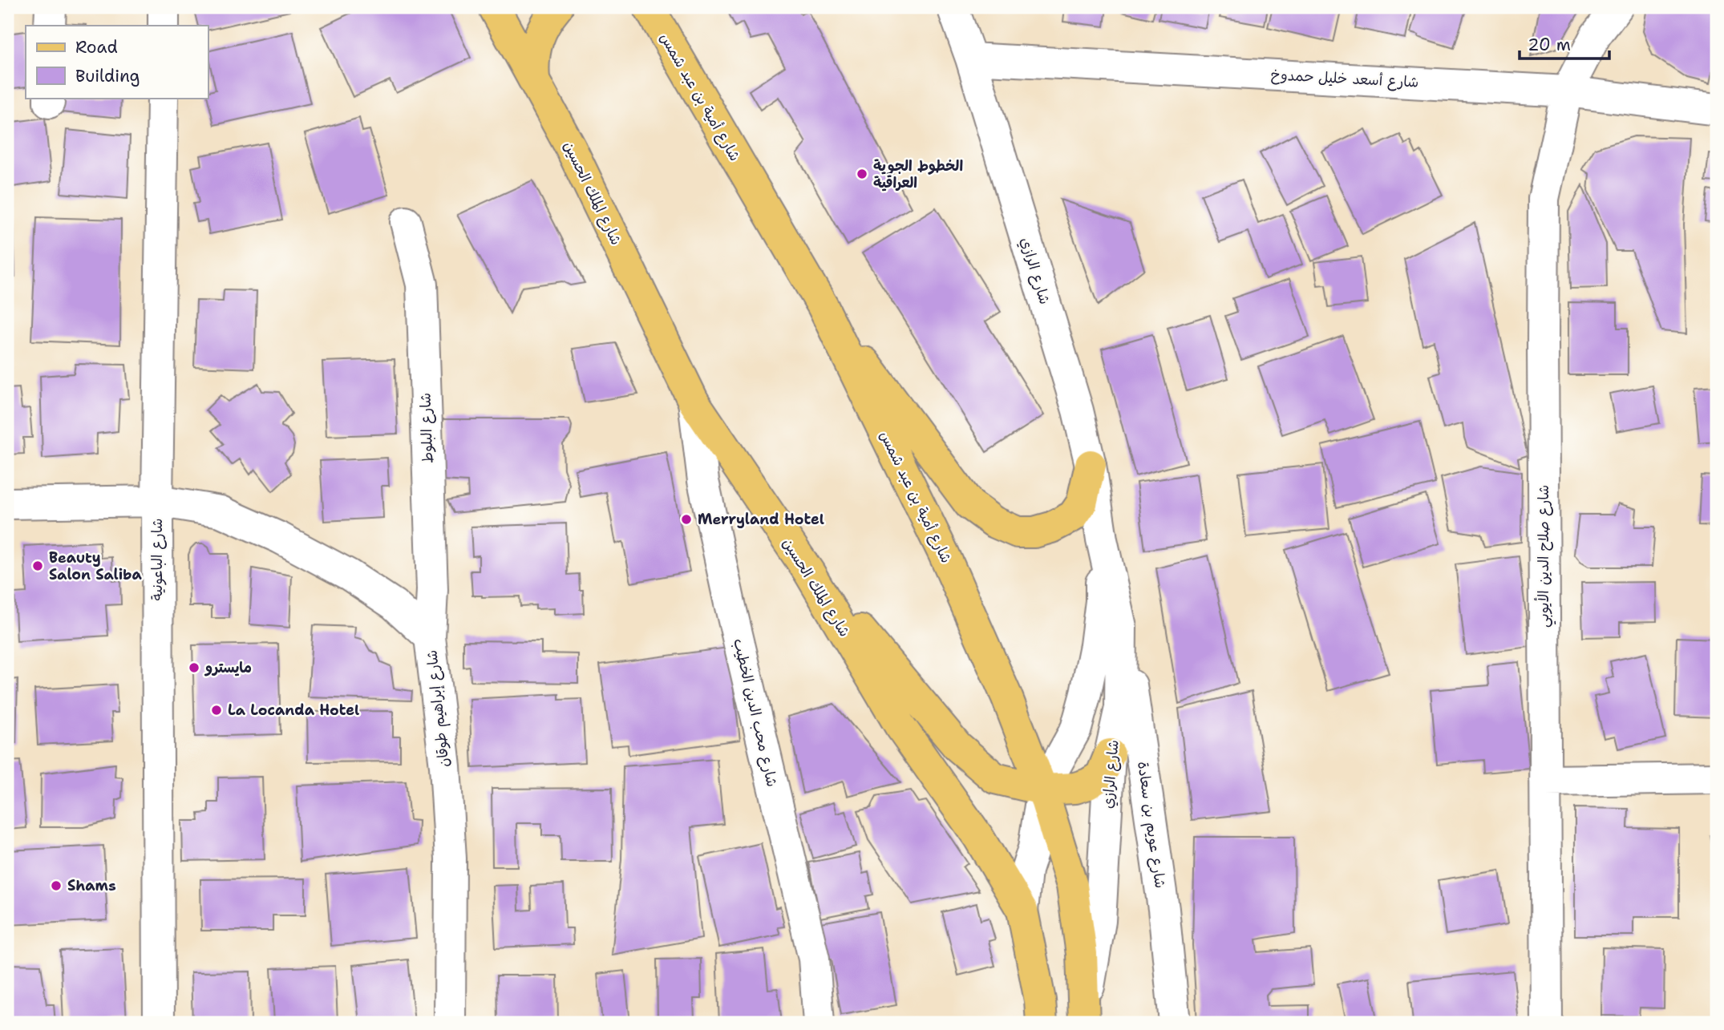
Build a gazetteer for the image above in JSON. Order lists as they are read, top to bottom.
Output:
{
  "streets": {
    "main road": ["شارع أمية بن عبد شمس", "شارع الملك الحسين"],
    "street": [
      "شارع أسعد خليل حمدوخ",
      "شارع الرازي",
      "شارع البلوط",
      "شارع صلاح الدين الأيوبي",
      "شارع الباعونية",
      "شارع إبراهيم طوقان",
      "شارع محب الدين الخطيب",
      "شارع عويم بن سعادة"
    ]
  },
  "crossings": [
    ["شارع أسعد خليل حمدوخ", "شارع الرازي"],
    ["شارع أسعد خليل حمدوخ", "شارع صلاح الدين الأيوبي"],
    ["شارع أمية بن عبد شمس", "شارع الرازي"],
    ["شارع الملك الحسين", "شارع الرازي"],
    ["شارع الملك الحسين", "شارع محب الدين الخطيب"],
    ["شارع الرازي", "شارع عويم بن سعادة"],
    ["شارع البلوط", "شارع إبراهيم طوقان"],
    ["شارع الباعونية", "شارع إبراهيم طوقان"]
  ],
  "places": [
    "الخطوط الجوية العراقية",
    "Merryland Hotel",
    "Beauty Salon Saliba",
    "مايسترو",
    "La Locanda Hotel",
    "Shams"
  ],
  "legend": ["Road", "Building"],
  "scale_bar": "20 m"
}
